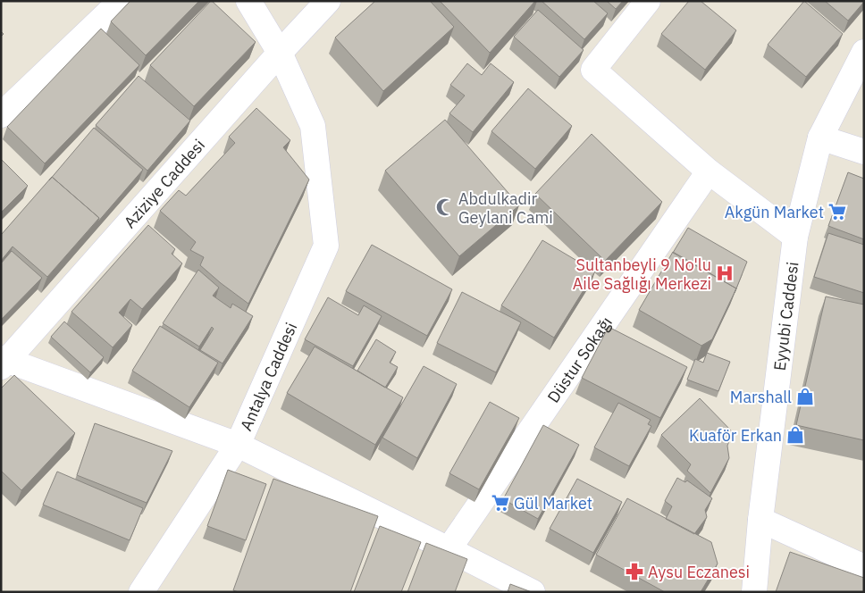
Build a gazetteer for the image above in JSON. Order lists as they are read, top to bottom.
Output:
{
  "streets": {
    "street": [
      "Aziziye Caddesi",
      "Eyyubi Caddesi",
      "Düstur Sokağı",
      "Antalya Caddesi"
    ]
  },
  "crossings": [
    ["Aziziye Caddesi", "Antalya Caddesi"],
    ["Düstur Sokağı", "Antalya Caddesi"]
  ],
  "places": {
    "mosque": ["Abdulkadir Geylani Cami"],
    "supermarket": ["Akgün Market", "Gül Market"],
    "hospital": ["Sultanbeyli 9 No'lu Aile Sağlığı Merkezi"],
    "shop": ["Marshall", "Kuaför Erkan"],
    "pharmacy": ["Aysu Eczanesi"]
  }
}
